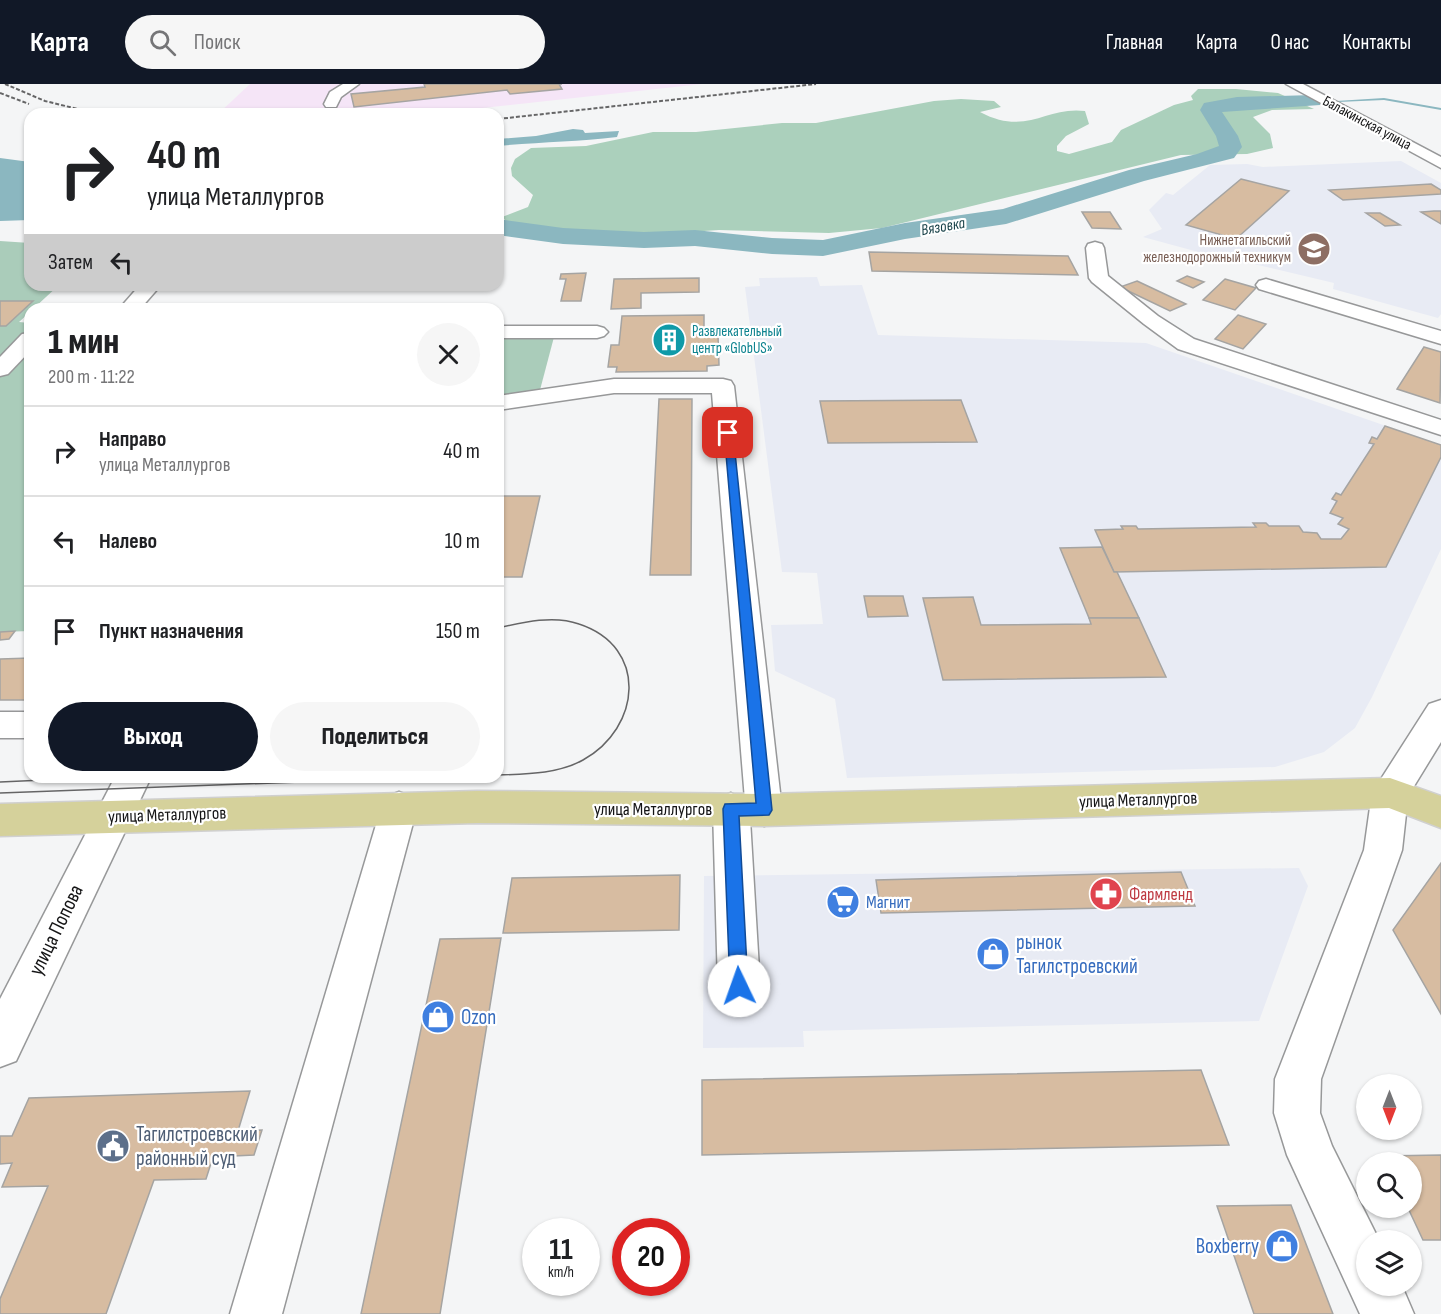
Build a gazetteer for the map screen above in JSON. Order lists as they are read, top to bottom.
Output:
{
  "streets": {
    "main road": ["улица Металлургов"],
    "street": ["Балакинская улица", "улица Попова"]
  },
  "crossings": [
    ["улица Металлургов", "улица Попова"]
  ],
  "water": ["Вязовка"],
  "places": {
    "school or university": ["Нижнетагильский железнодорожный техникум"],
    "building": ["Развлекательный центр «GlobUS»"],
    "pharmacy": ["Фармленд"],
    "supermarket": ["Магнит"],
    "shop": ["рынок Тагилстроевский", "Ozon", "Boxberry"],
    "public building": ["Тагилстроевский районный суд"]
  },
  "north": "bottom",
  "page": {
    "header": "Карта",
    "search": "Поиск",
    "nav": [
      "Главная",
      "Карта",
      "О нас",
      "Контакты"
    ],
    "turn": ["40 m", "улица Металлургов"],
    "then": "Затем",
    "heading": ["1 мин", "200 m · 11:22"],
    "list": [
      {
        "name": "Направо",
        "note": "улица Металлургов",
        "value": "40 m"
      },
      {
        "name": "Налево",
        "value": "10 m"
      },
      {
        "name": "Пункт назначения",
        "value": "150 m"
      }
    ],
    "buttons": ["Выход", "Поделиться"],
    "speed": "11 km/h",
    "limit": "20"
  }
}
